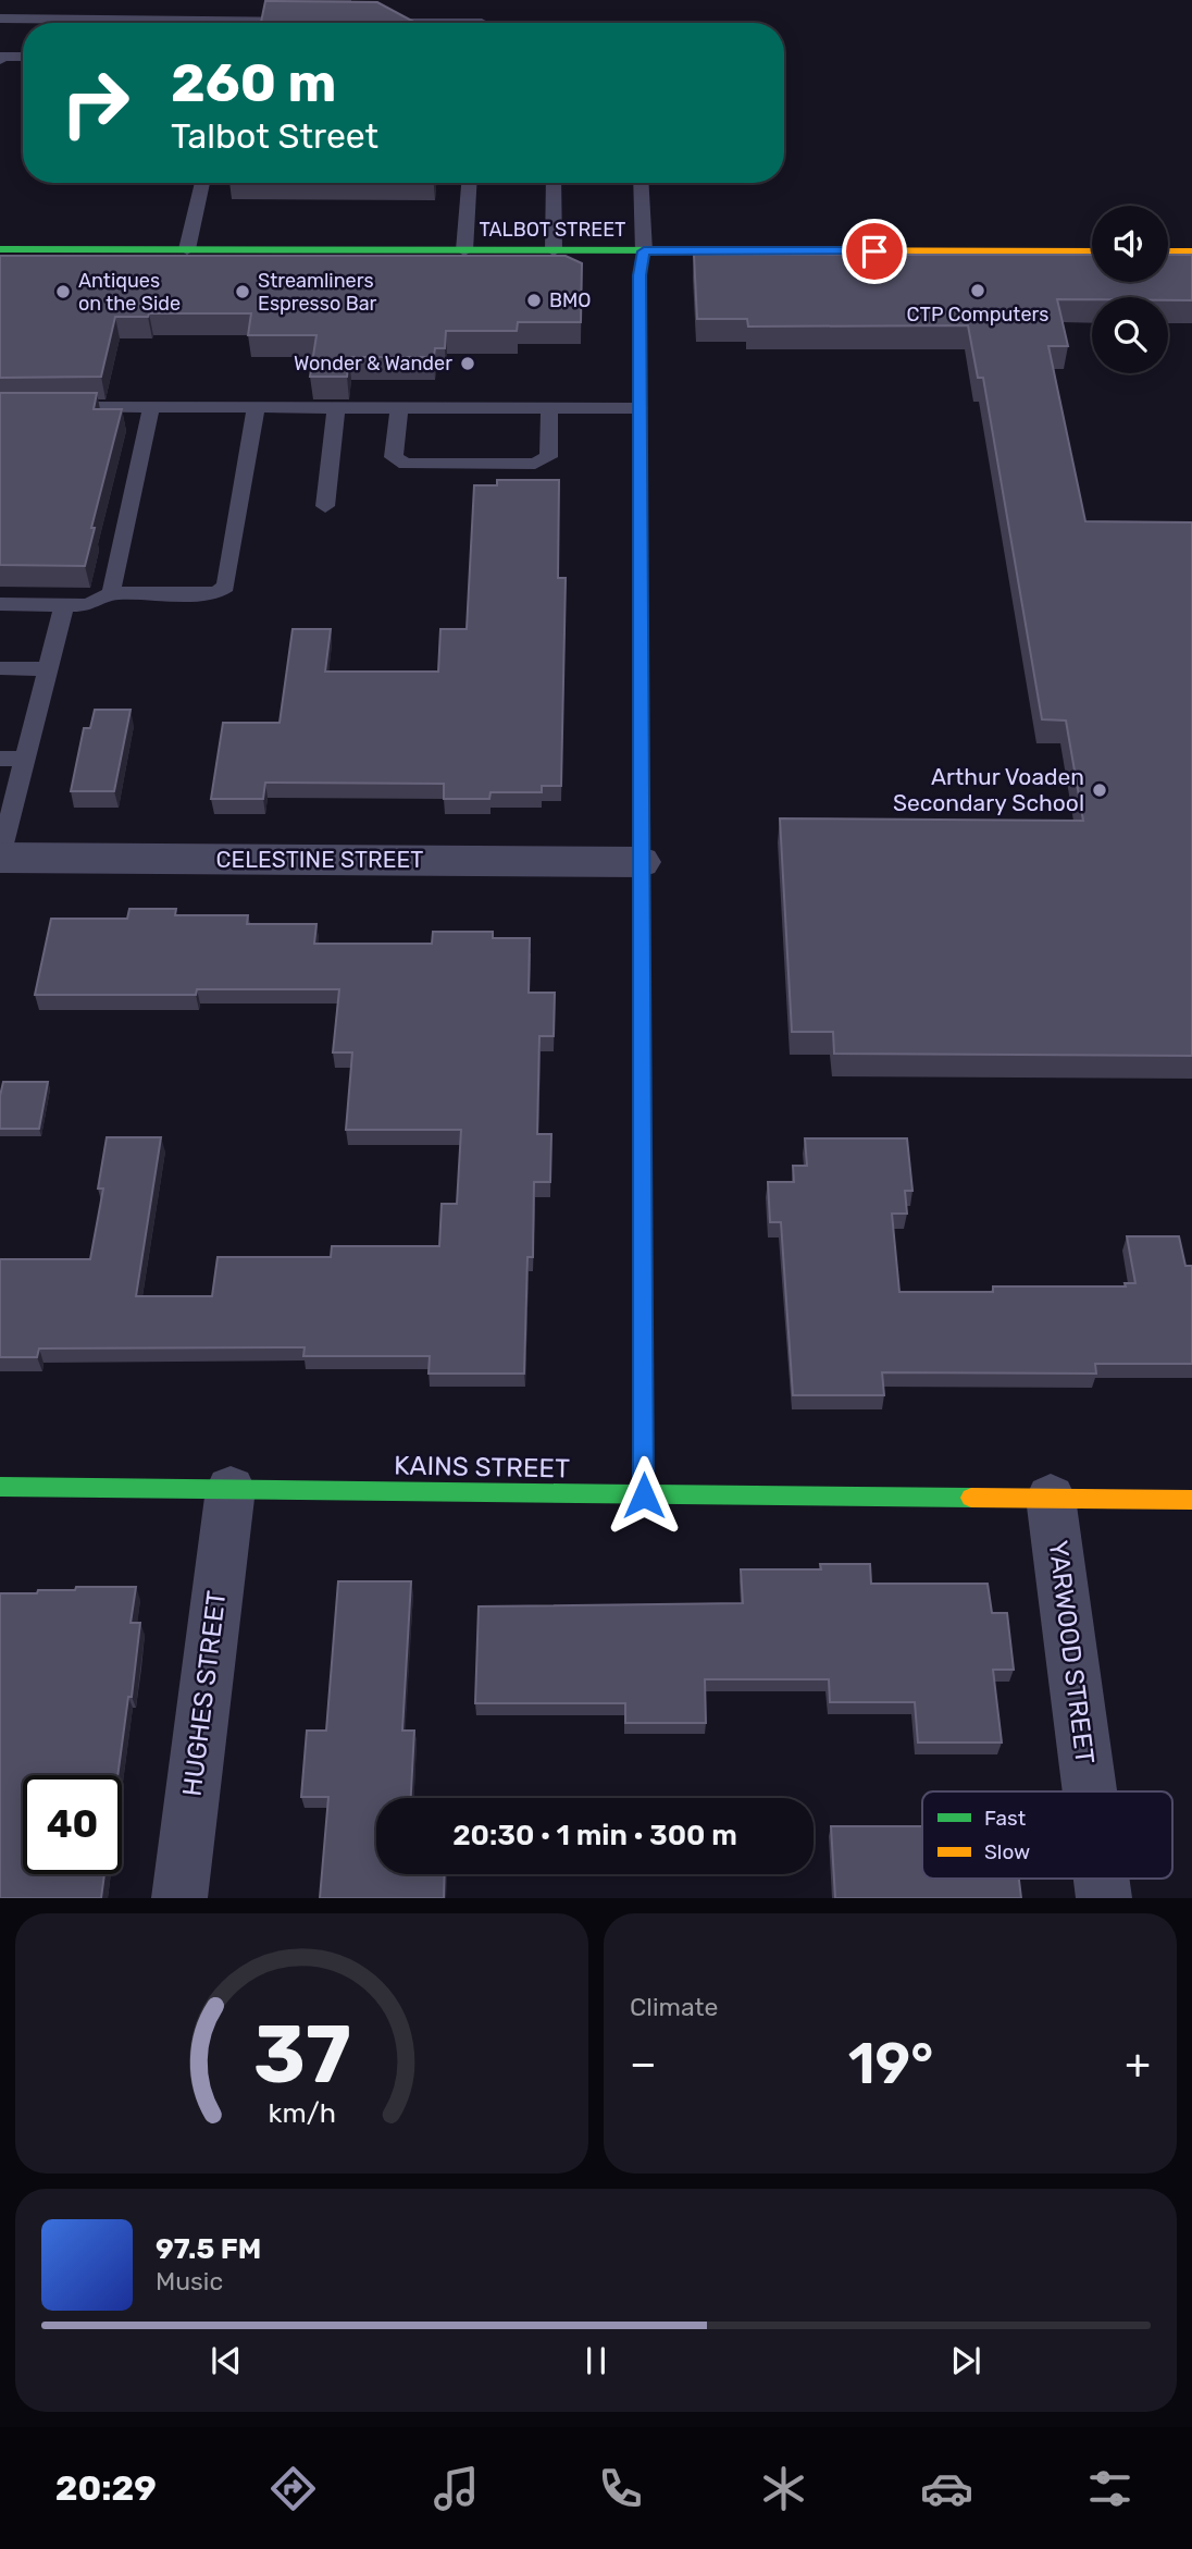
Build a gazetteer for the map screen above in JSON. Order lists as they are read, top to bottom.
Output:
{
  "streets": {
    "street": [
      "TALBOT STREET",
      "CELESTINE STREET",
      "KAINS STREET",
      "YARWOOD STREET",
      "HUGHES STREET"
    ]
  },
  "crossings": [
    ["KAINS STREET", "YARWOOD STREET"],
    ["KAINS STREET", "HUGHES STREET"]
  ],
  "places": [
    "CTP Computers",
    "Antiques on the Side",
    "Streamliners Espresso Bar",
    "BMO",
    "Wonder & Wander",
    "Arthur Voaden Secondary School"
  ],
  "legend": ["Fast", "Slow"],
  "page": {
    "turn": ["260 m", "Talbot Street"],
    "limit": "40",
    "trip": "20:30 · 1 min · 300 m",
    "tile": "Climate",
    "heat": ["−", "19°", "+"],
    "song": ["97.5 FM", "Music"],
    "tabs": "20:29",
    "gauge": ["37", "km/h"]
  }
}
